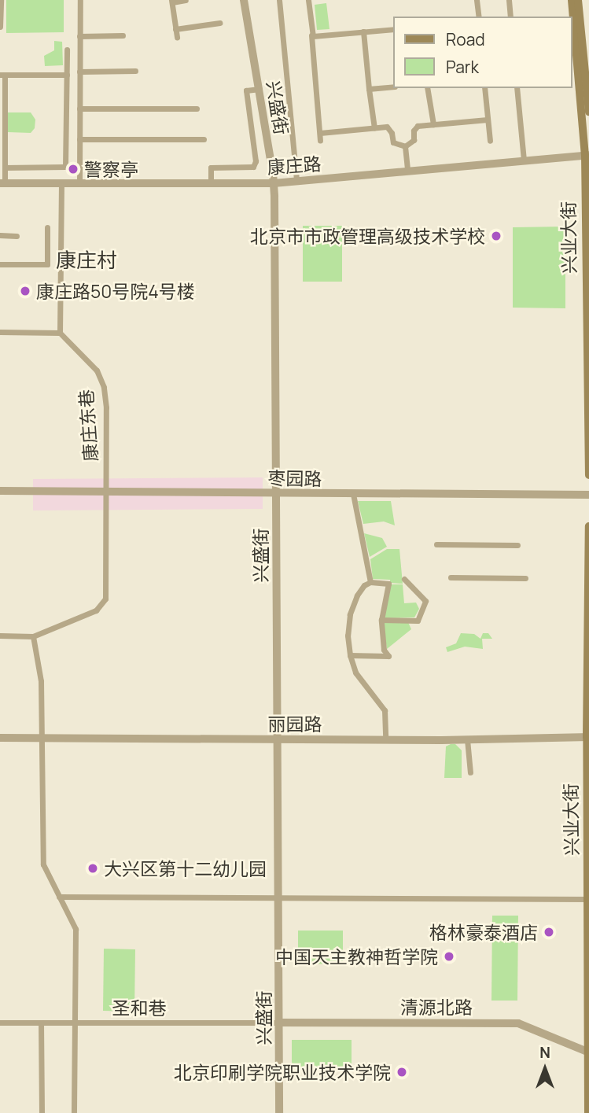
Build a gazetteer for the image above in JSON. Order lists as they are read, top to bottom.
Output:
{
  "streets": {
    "main road": ["兴业大街"],
    "street": [
      "兴盛街",
      "康庄路",
      "康庄东巷",
      "枣园路",
      "丽园路",
      "清源北路",
      "圣和巷"
    ]
  },
  "crossings": [
    ["兴盛街", "康庄路"],
    ["兴盛街", "枣园路"],
    ["兴盛街", "丽园路"],
    ["兴盛街", "清源北路"],
    ["兴盛街", "圣和巷"],
    ["康庄路", "兴业大街"],
    ["兴业大街", "丽园路"],
    ["兴业大街", "清源北路"],
    ["康庄东巷", "枣园路"],
    ["清源北路", "圣和巷"]
  ],
  "districts": ["康庄村"],
  "places": [
    "警察亭",
    "北京市市政管理高级技术学校",
    "康庄路50号院4号楼",
    "大兴区第十二幼儿园",
    "格林豪泰酒店",
    "中国天主教神哲学院",
    "北京印刷学院职业技术学院"
  ],
  "legend": ["Road", "Park"],
  "north": "top"
}
